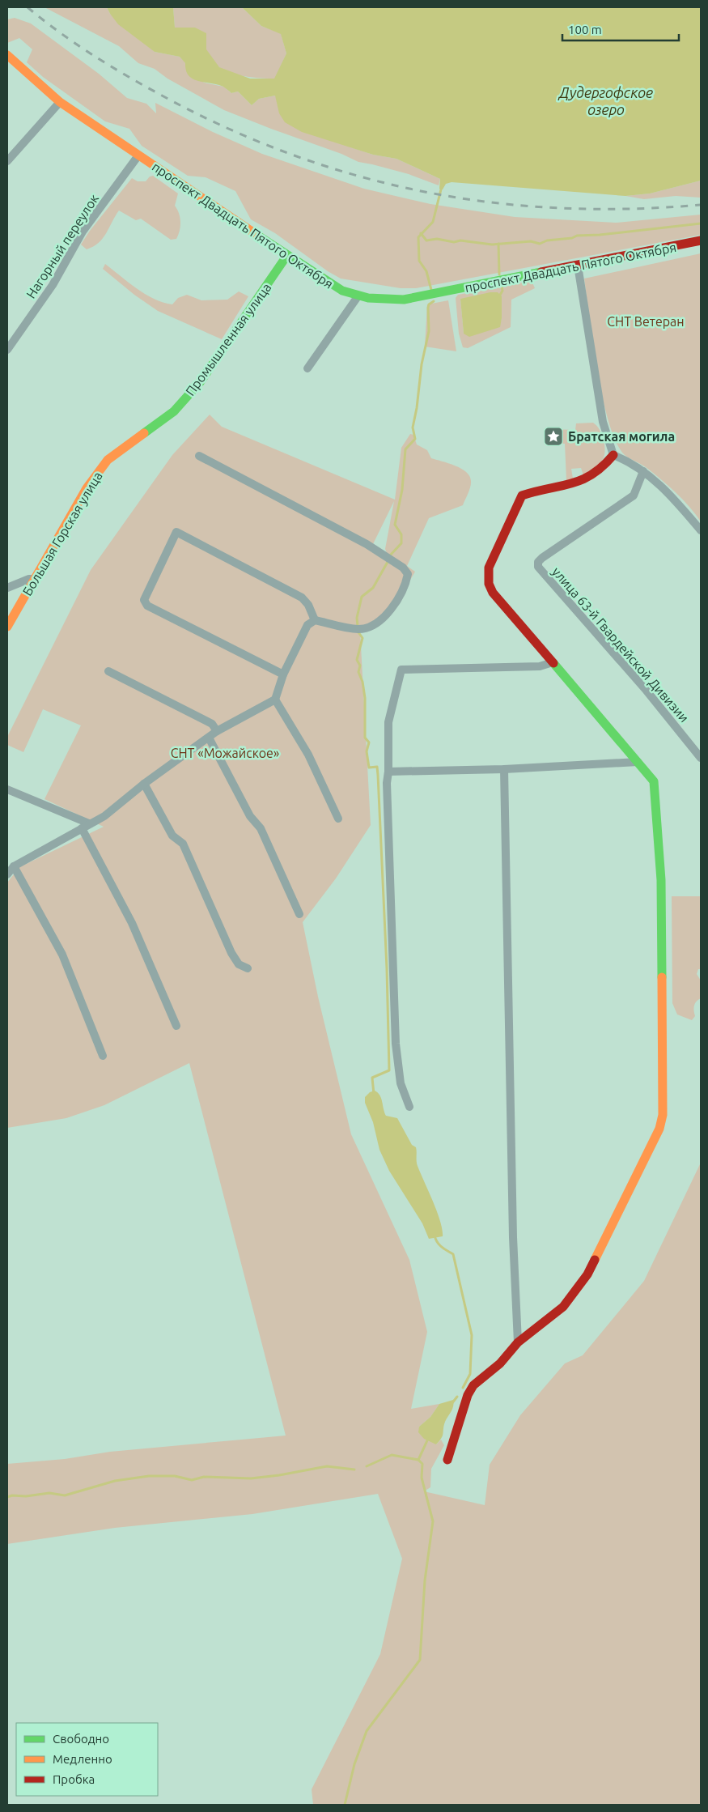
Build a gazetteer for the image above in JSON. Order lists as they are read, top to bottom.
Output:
{
  "streets": {
    "street": [
      "проспект Двадцать Пятого Октября",
      "Нагорный переулок",
      "Промышленная улица",
      "Большая Горская улица",
      "улица 63-й Гвардейской Дивизии"
    ]
  },
  "crossings": [
    ["проспект Двадцать Пятого Октября", "Нагорный переулок"],
    ["проспект Двадцать Пятого Октября", "Промышленная улица"],
    ["Промышленная улица", "Большая Горская улица"]
  ],
  "water": ["Дудергофское озеро"],
  "parks": ["СНТ Ветеран", "СНТ «Можайское»"],
  "places": {
    "place": ["Братская могила"]
  },
  "legend": ["Свободно", "Медленно", "Пробка"],
  "scale_bar": "100 m"
}
